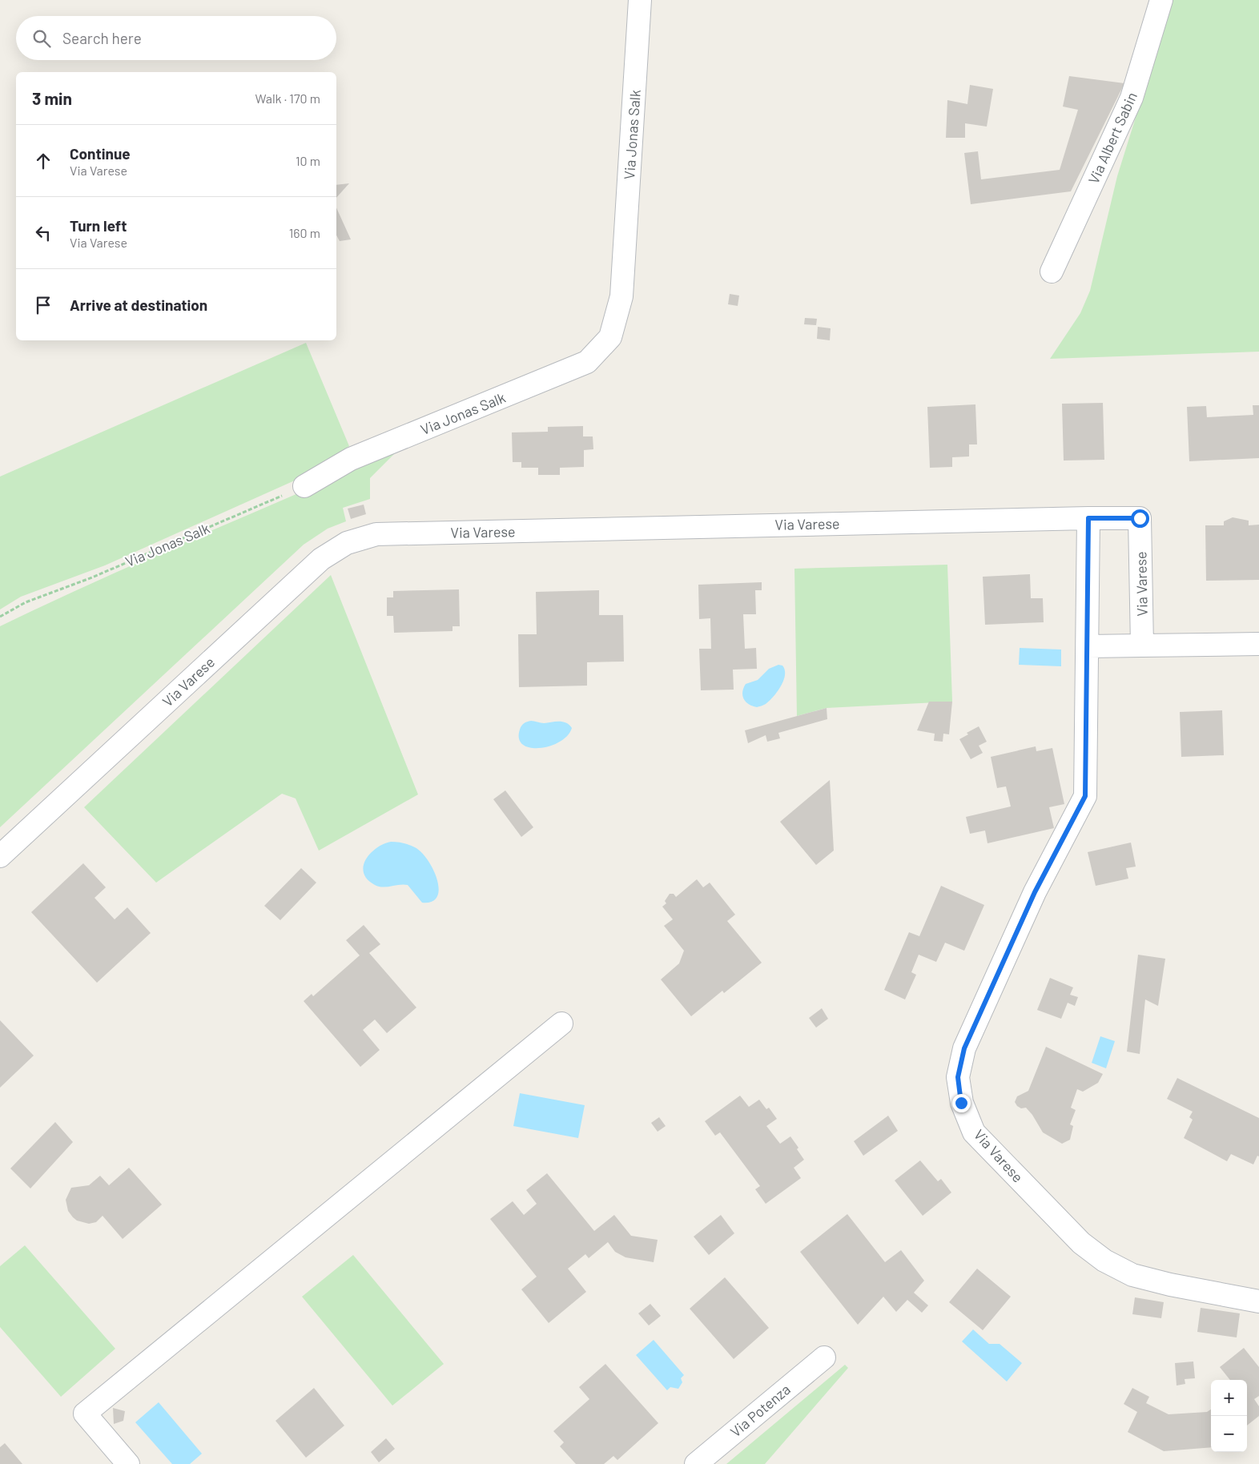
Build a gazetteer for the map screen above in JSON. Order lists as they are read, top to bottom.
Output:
{
  "streets": {
    "street": [
      "Via Jonas Salk",
      "Via Albert Sabin",
      "Via Varese",
      "Via Potenza"
    ]
  },
  "page": {
    "search": "Search here",
    "heading": ["3 min", "Walk · 170 m"],
    "list": [
      ["Continue", "Via Varese", "10 m"],
      ["Turn left", "Via Varese", "160 m"],
      "Arrive at destination"
    ],
    "map_buttons": ["+", "−"]
  }
}
